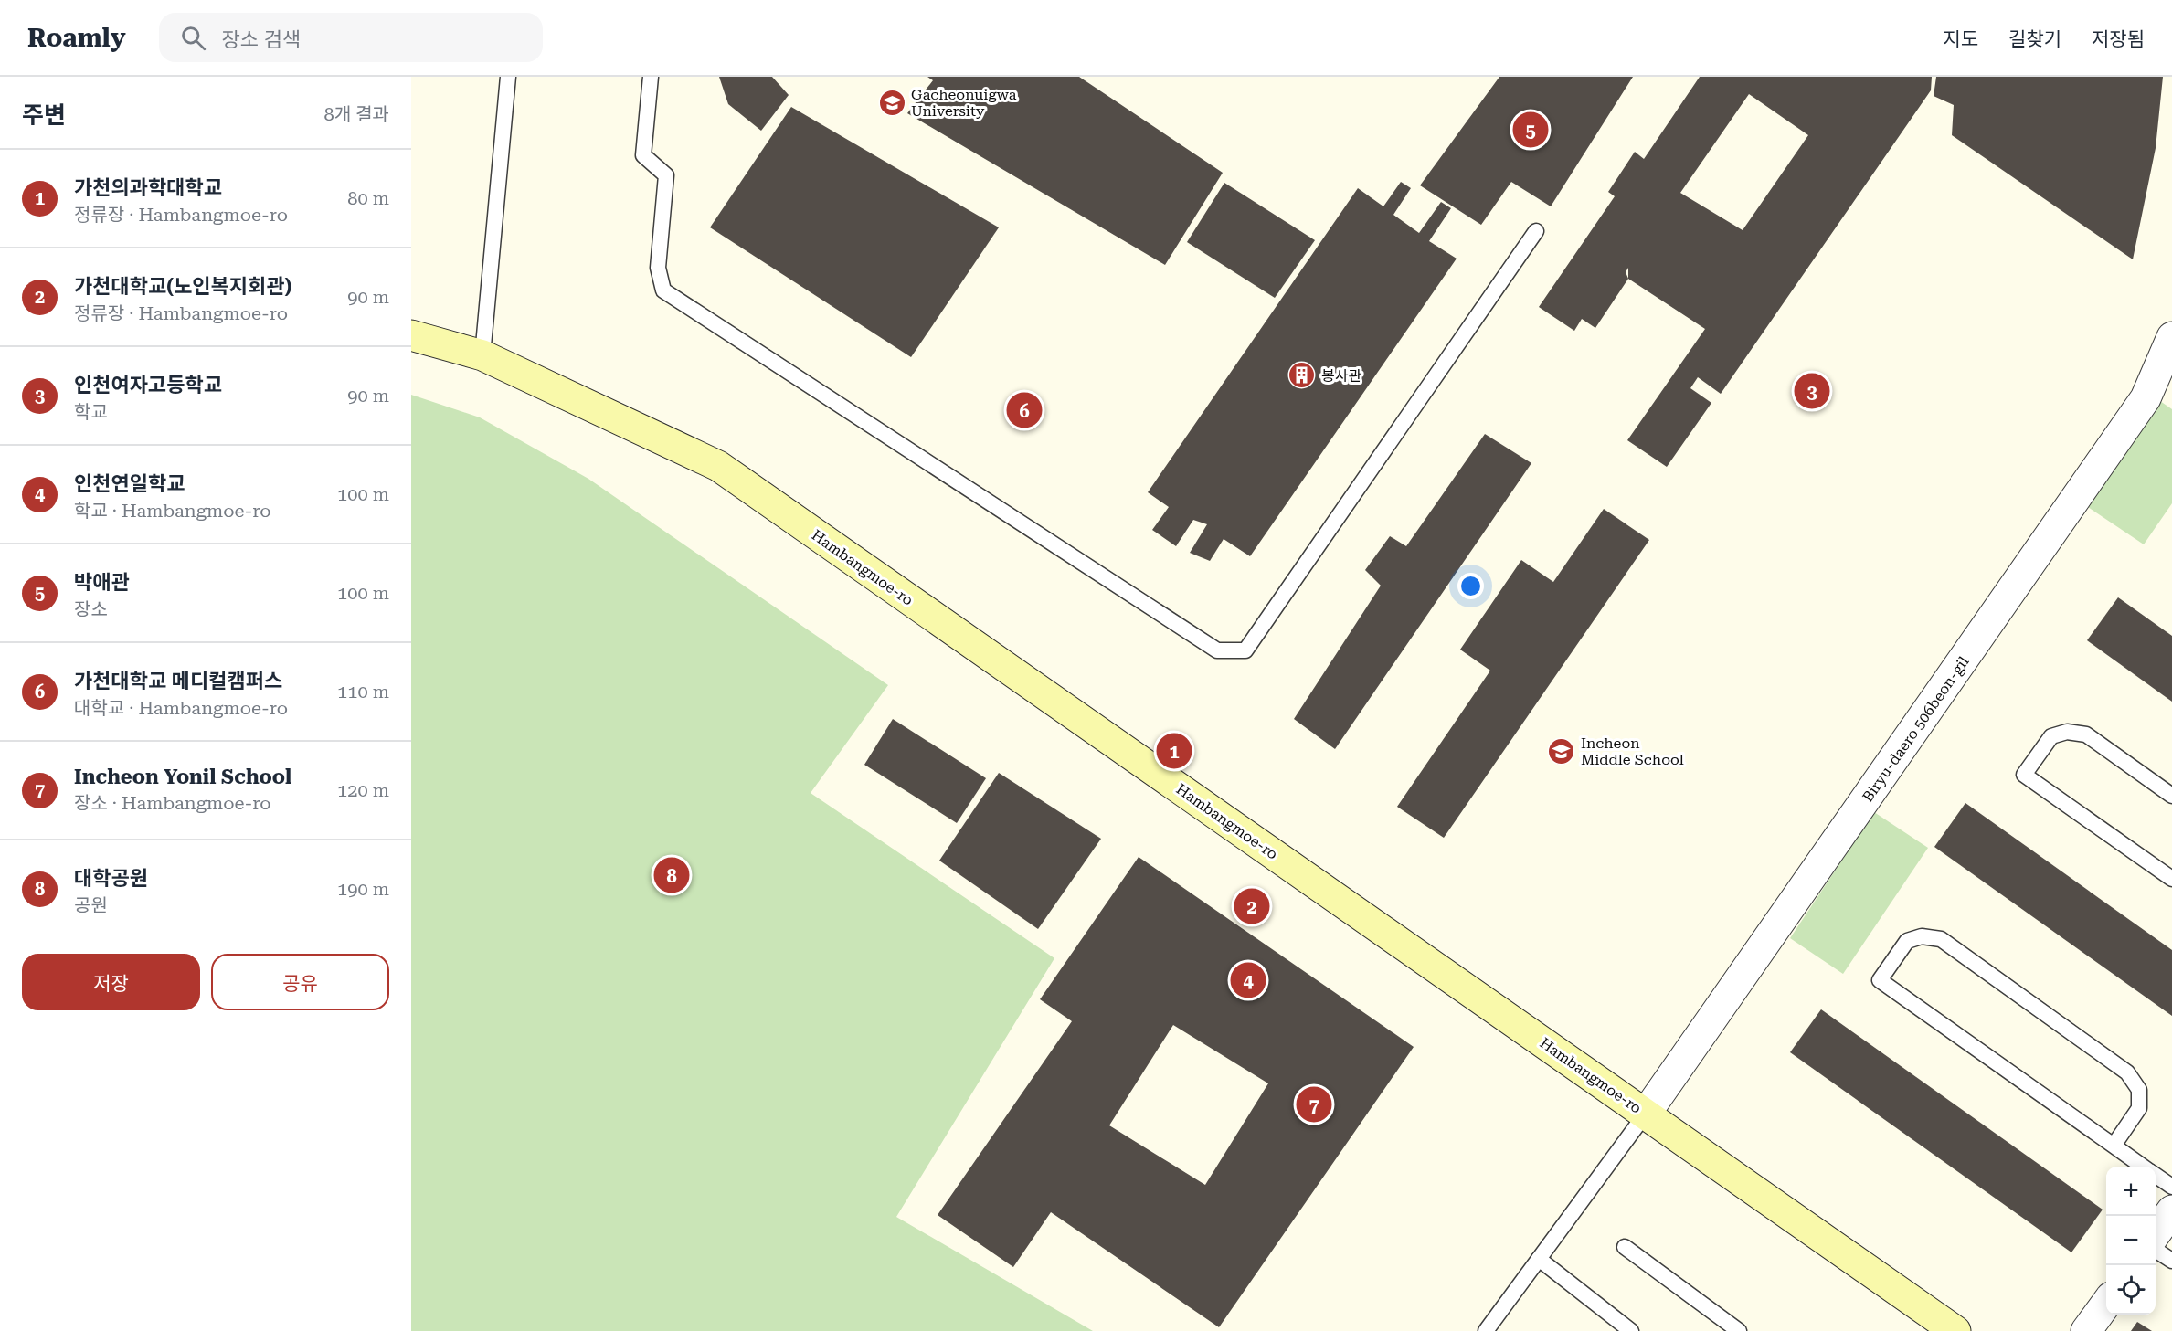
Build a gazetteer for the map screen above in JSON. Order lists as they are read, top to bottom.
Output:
{
  "streets": {
    "main road": ["Hambangmoe-ro"],
    "street": ["Biryu-daero 506beon-gil"]
  },
  "crossings": [
    ["Hambangmoe-ro", "Biryu-daero 506beon-gil"]
  ],
  "places": {
    "school or university": ["Gacheonuigwa University", "Incheon Middle School"],
    "building": ["봉사관"]
  },
  "page": {
    "header": "Roamly",
    "search": "장소 검색",
    "nav": ["지도", "길찾기", "저장됨"],
    "heading": ["주변", "8개 결과"],
    "pins": [
      "5",
      "3",
      "6",
      "1",
      "8",
      "2",
      "4",
      "7"
    ],
    "list": [
      {
        "mark": "1",
        "name": "가천의과학대학교",
        "note": "정류장 · Hambangmoe-ro",
        "value": "80 m"
      },
      {
        "mark": "2",
        "name": "가천대학교(노인복지회관)",
        "note": "정류장 · Hambangmoe-ro",
        "value": "90 m"
      },
      {
        "mark": "3",
        "name": "인천여자고등학교",
        "note": "학교",
        "value": "90 m"
      },
      {
        "mark": "4",
        "name": "인천연일학교",
        "note": "학교 · Hambangmoe-ro",
        "value": "100 m"
      },
      {
        "mark": "5",
        "name": "박애관",
        "note": "장소",
        "value": "100 m"
      },
      {
        "mark": "6",
        "name": "가천대학교 메디컬캠퍼스",
        "note": "대학교 · Hambangmoe-ro",
        "value": "110 m"
      },
      {
        "mark": "7",
        "name": "Incheon Yonil School",
        "note": "장소 · Hambangmoe-ro",
        "value": "120 m"
      },
      {
        "mark": "8",
        "name": "대학공원",
        "note": "공원",
        "value": "190 m"
      }
    ],
    "buttons": ["저장", "공유"],
    "map_buttons": ["+", "−"]
  }
}
